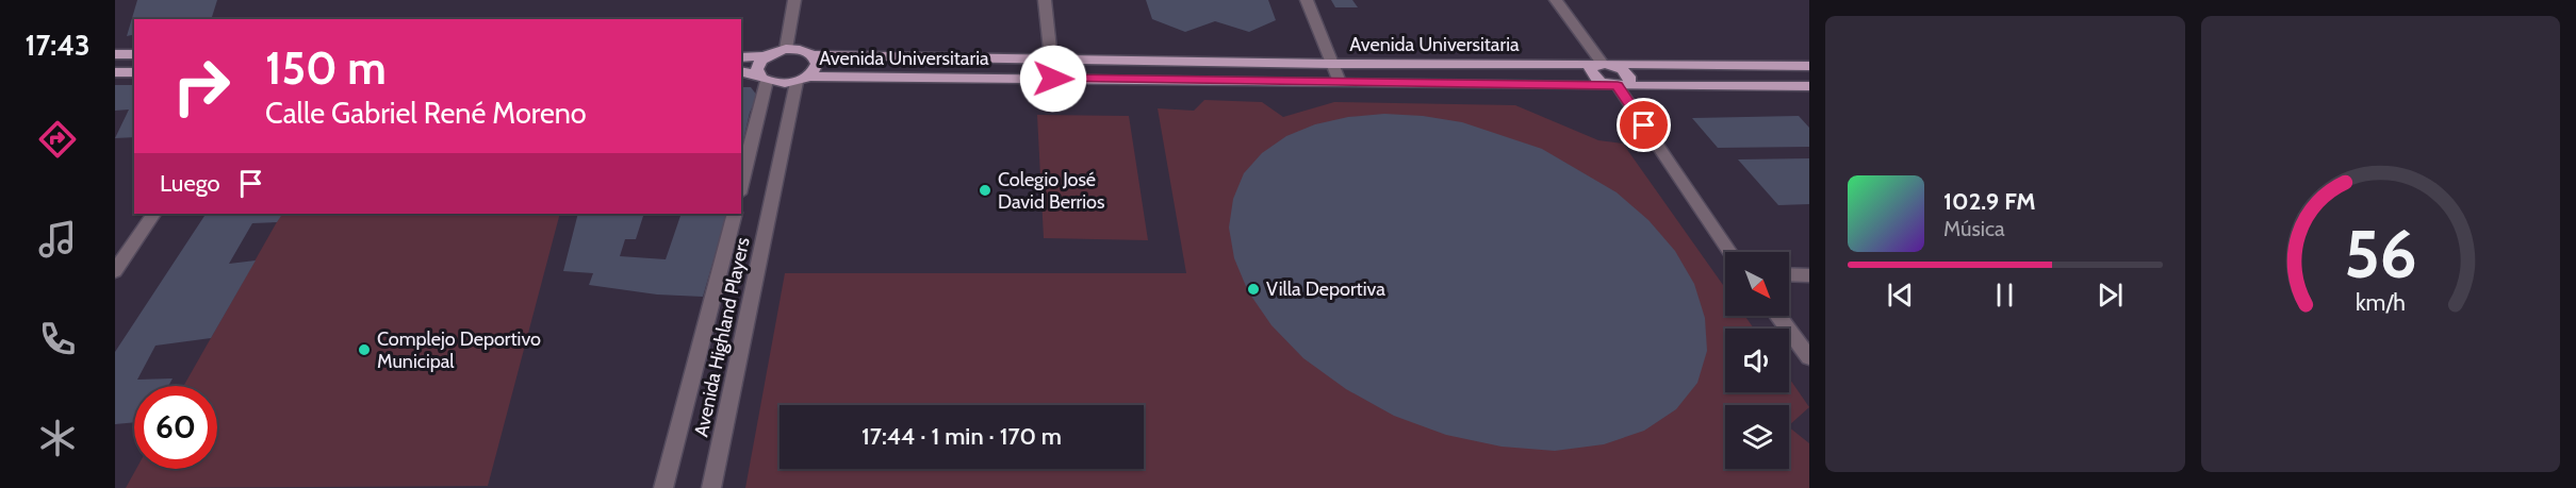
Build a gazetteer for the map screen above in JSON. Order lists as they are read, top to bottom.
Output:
{
  "streets": {
    "main road": ["Avenida Universitaria"],
    "street": ["Avenida Highland Players"]
  },
  "crossings": [
    ["Avenida Universitaria", "Avenida Highland Players"]
  ],
  "places": ["Colegio José David Berrios", "Villa Deportiva", "Complejo Deportivo Municipal"],
  "north": "bottom right",
  "page": {
    "tabs": "17:43",
    "turn": ["150 m", "Calle Gabriel René Moreno"],
    "then": "Luego",
    "song": ["102.9 FM", "Música"],
    "limit": "60",
    "trip": "17:44 · 1 min · 170 m",
    "gauge": ["56", "km/h"]
  }
}
